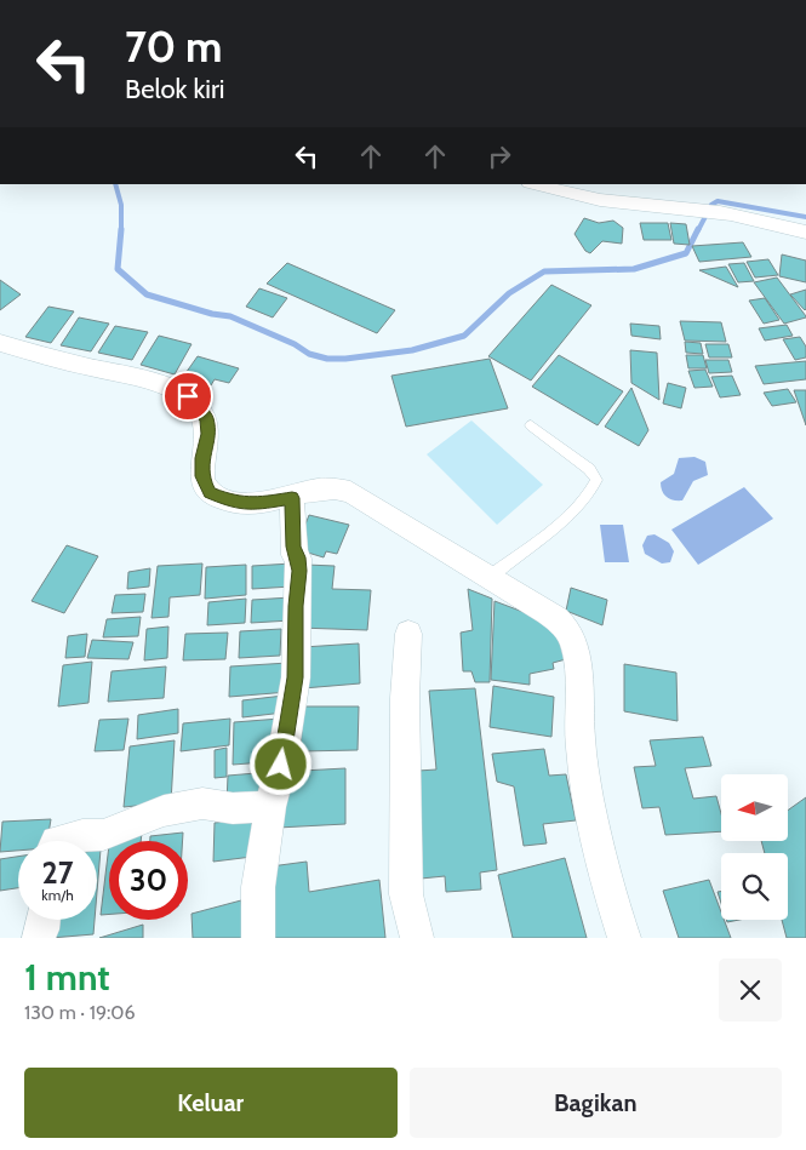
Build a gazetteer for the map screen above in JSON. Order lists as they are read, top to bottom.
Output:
{
  "north": "left",
  "page": {
    "turn": ["70 m", "Belok kiri"],
    "speed": "27 km/h",
    "limit": "30",
    "heading": ["1 mnt", "130 m · 19:06"],
    "buttons": ["Keluar", "Bagikan"]
  }
}
